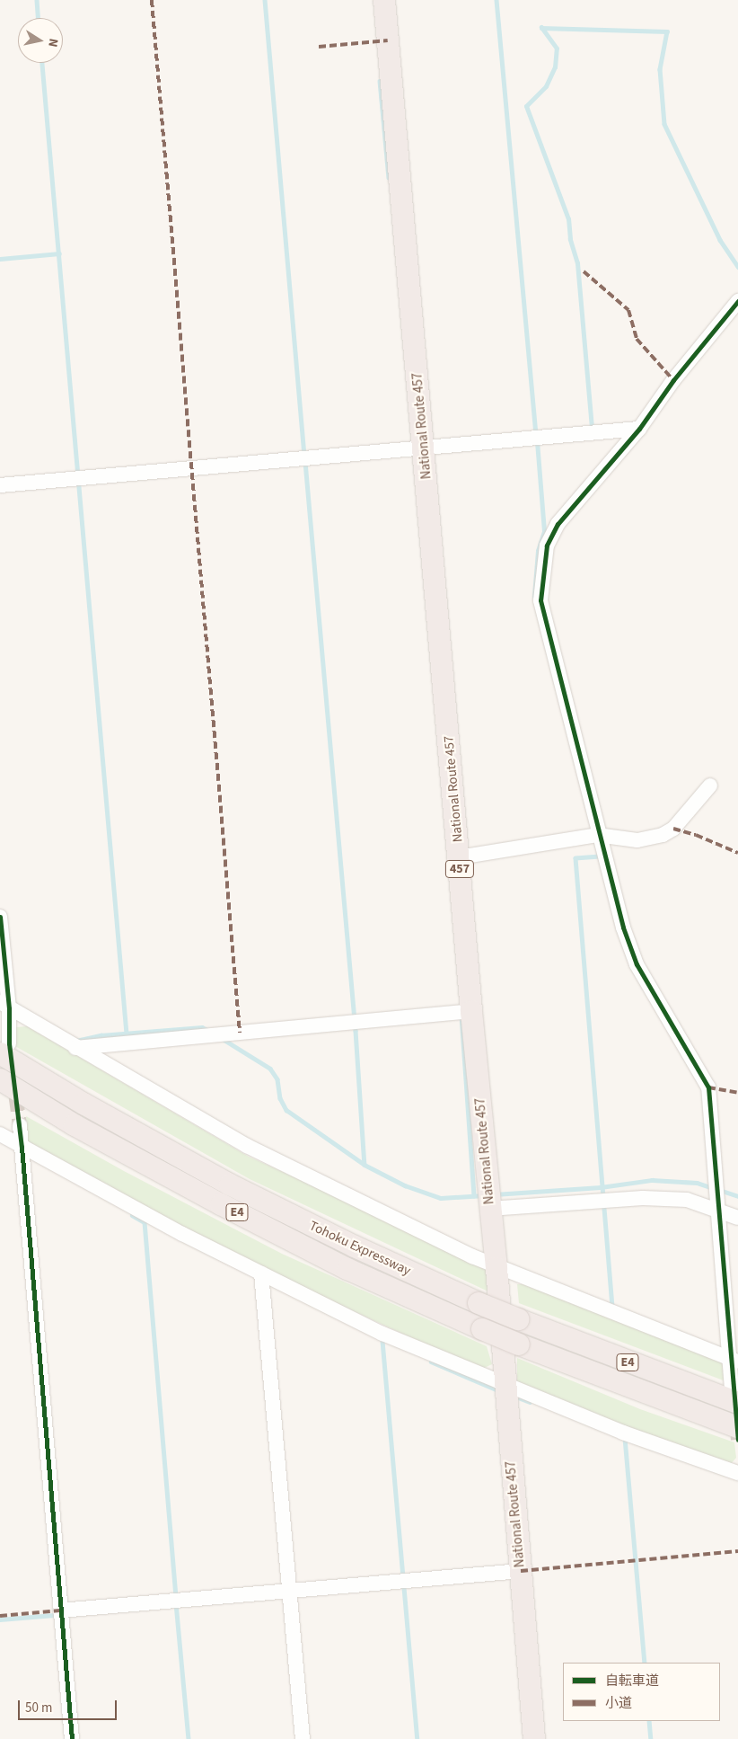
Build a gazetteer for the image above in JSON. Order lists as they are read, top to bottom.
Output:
{
  "streets": {
    "highway": [
      "National Route 457",
      "457",
      "E4",
      "Tohoku Expressway"
    ]
  },
  "legend": ["自転車道", "小道"],
  "scale_bar": "50 m",
  "north": "right"
}
